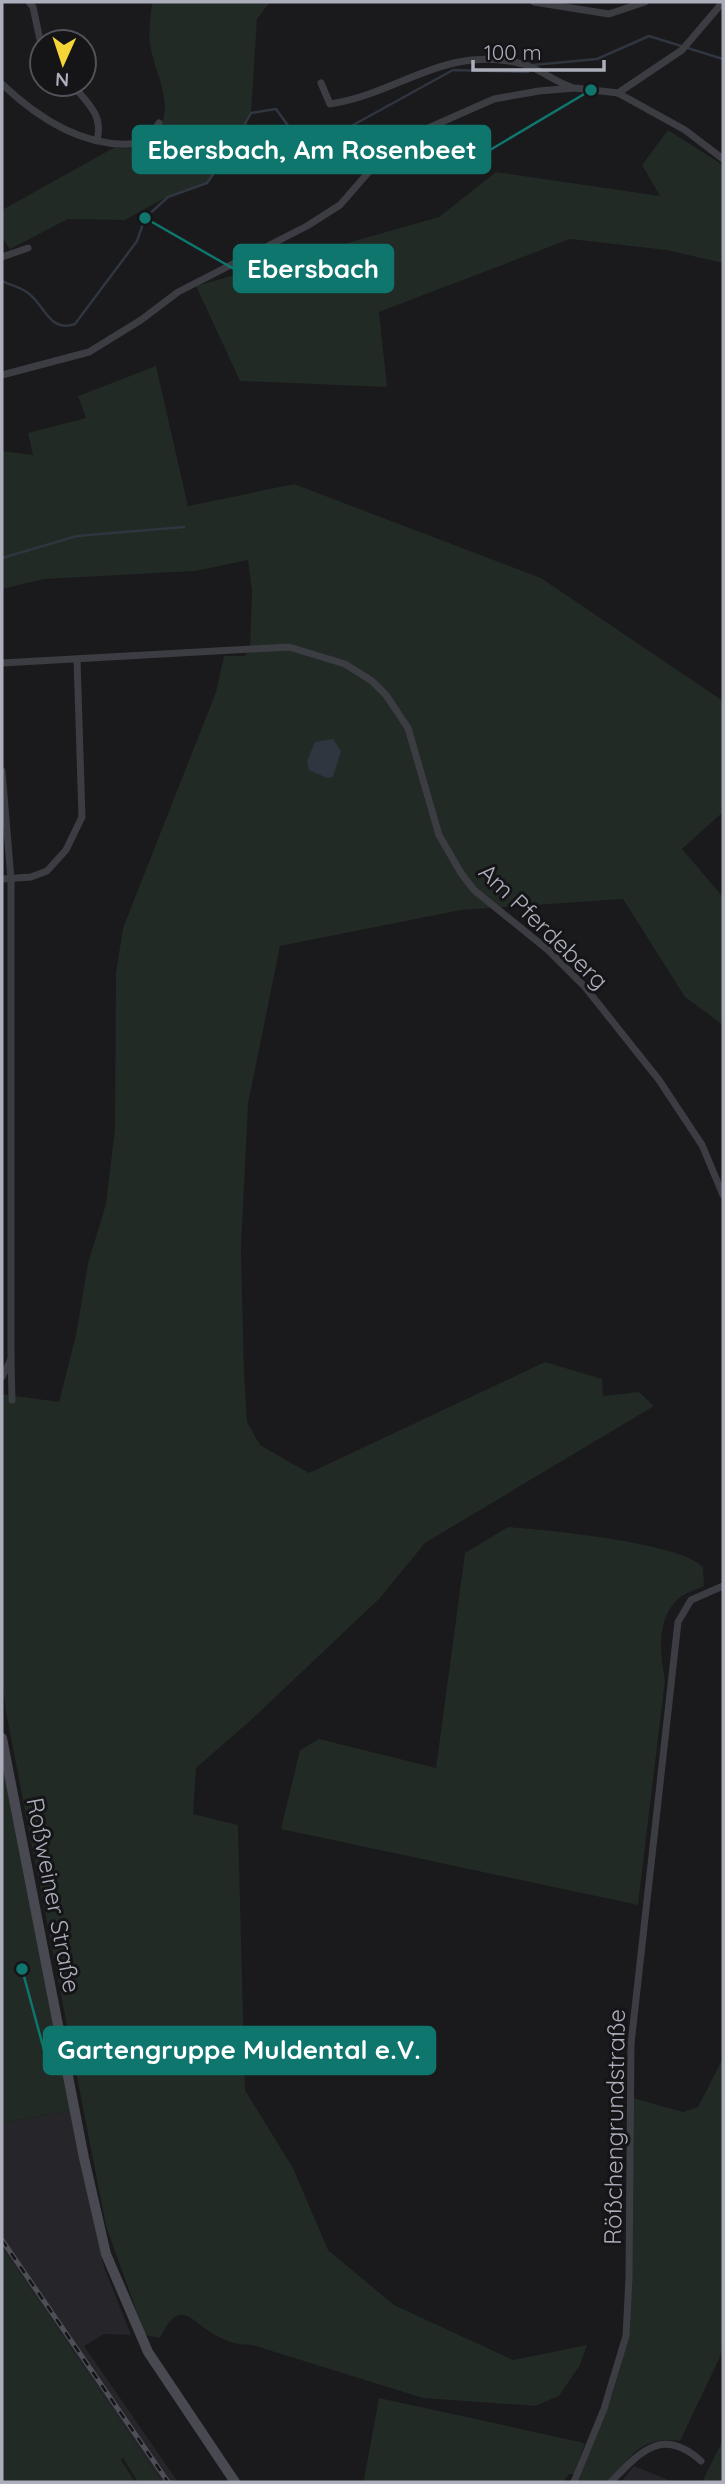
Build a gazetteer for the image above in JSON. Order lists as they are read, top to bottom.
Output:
{
  "streets": {
    "main road": ["Roßweiner Straße"],
    "street": ["Am Pferdeberg", "Rößchengrundstraße"]
  },
  "places": ["Ebersbach, Am Rosenbeet", "Ebersbach", "Gartengruppe Muldental e.V."],
  "scale_bar": "100 m",
  "north": "bottom"
}
